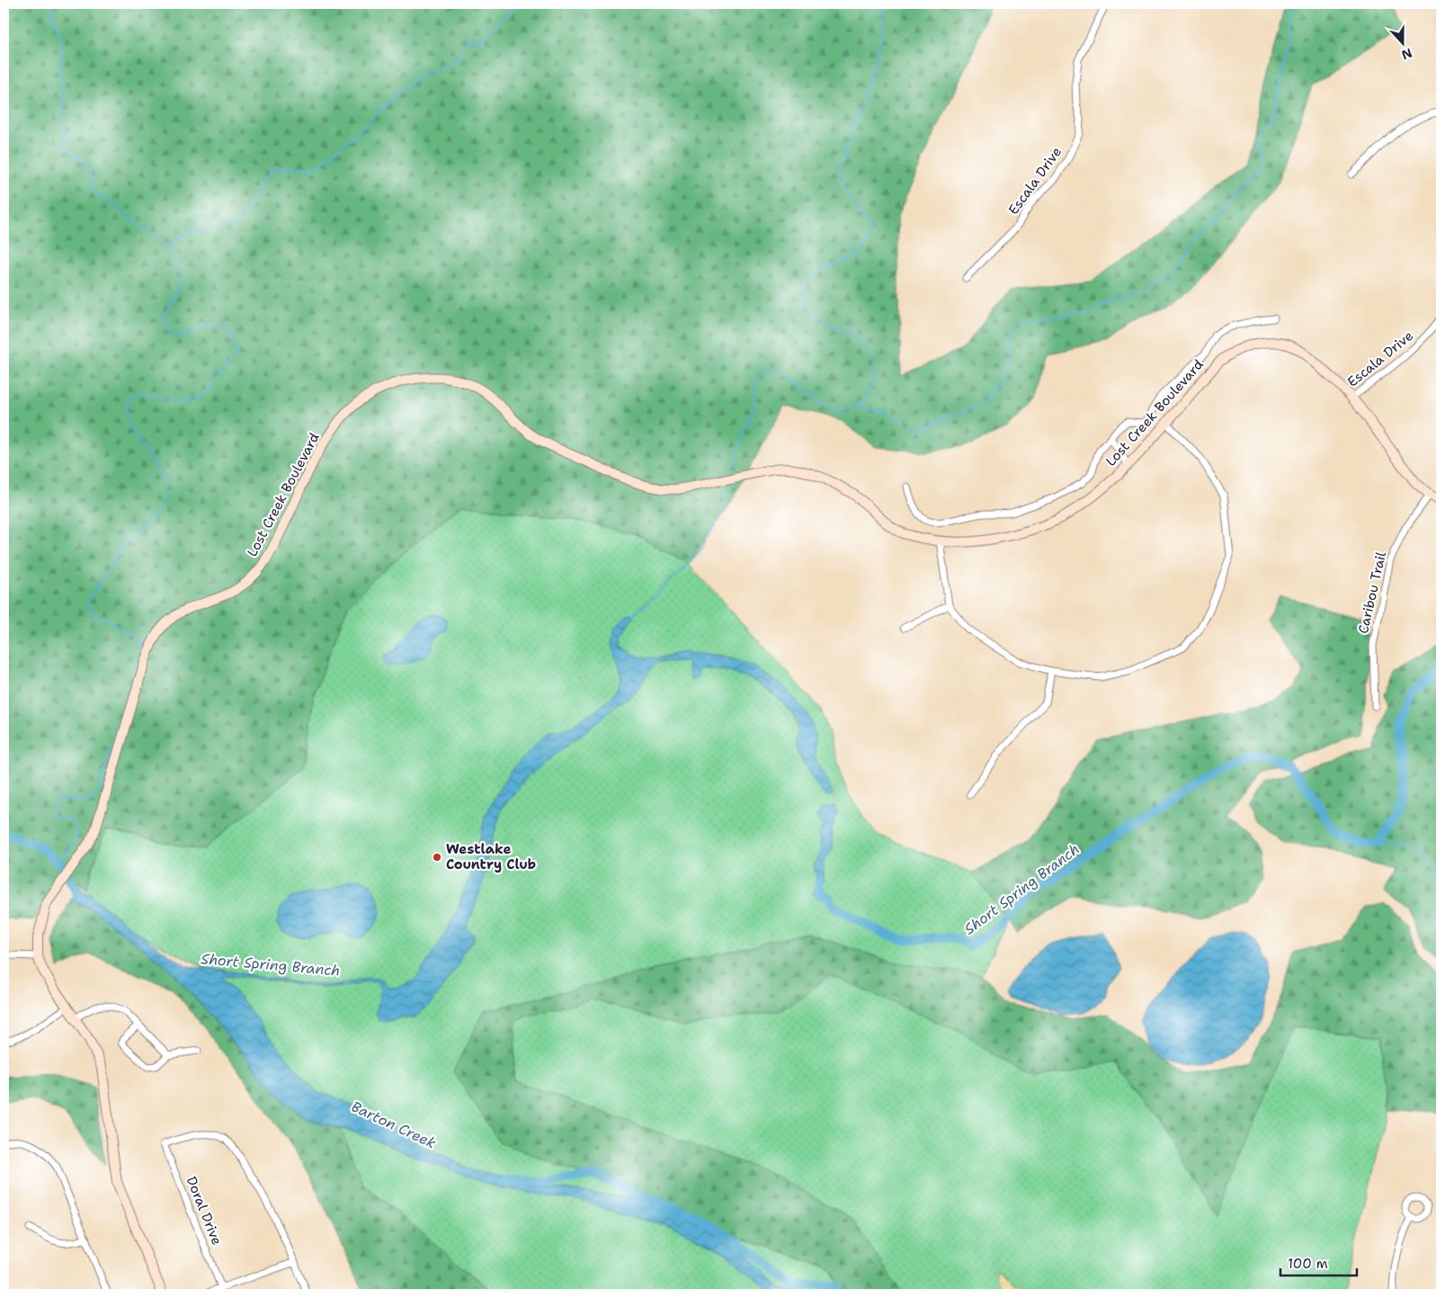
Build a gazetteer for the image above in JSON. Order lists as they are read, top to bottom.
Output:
{
  "streets": {
    "street": [
      "Escala Drive",
      "Lost Creek Boulevard",
      "Caribou Trail",
      "Doral Drive"
    ]
  },
  "crossings": [
    ["Escala Drive", "Lost Creek Boulevard"],
    ["Lost Creek Boulevard", "Caribou Trail"]
  ],
  "water": ["Short Spring Branch", "Barton Creek"],
  "places": ["Westlake Country Club"],
  "scale_bar": "100 m",
  "north": "bottom"
}
